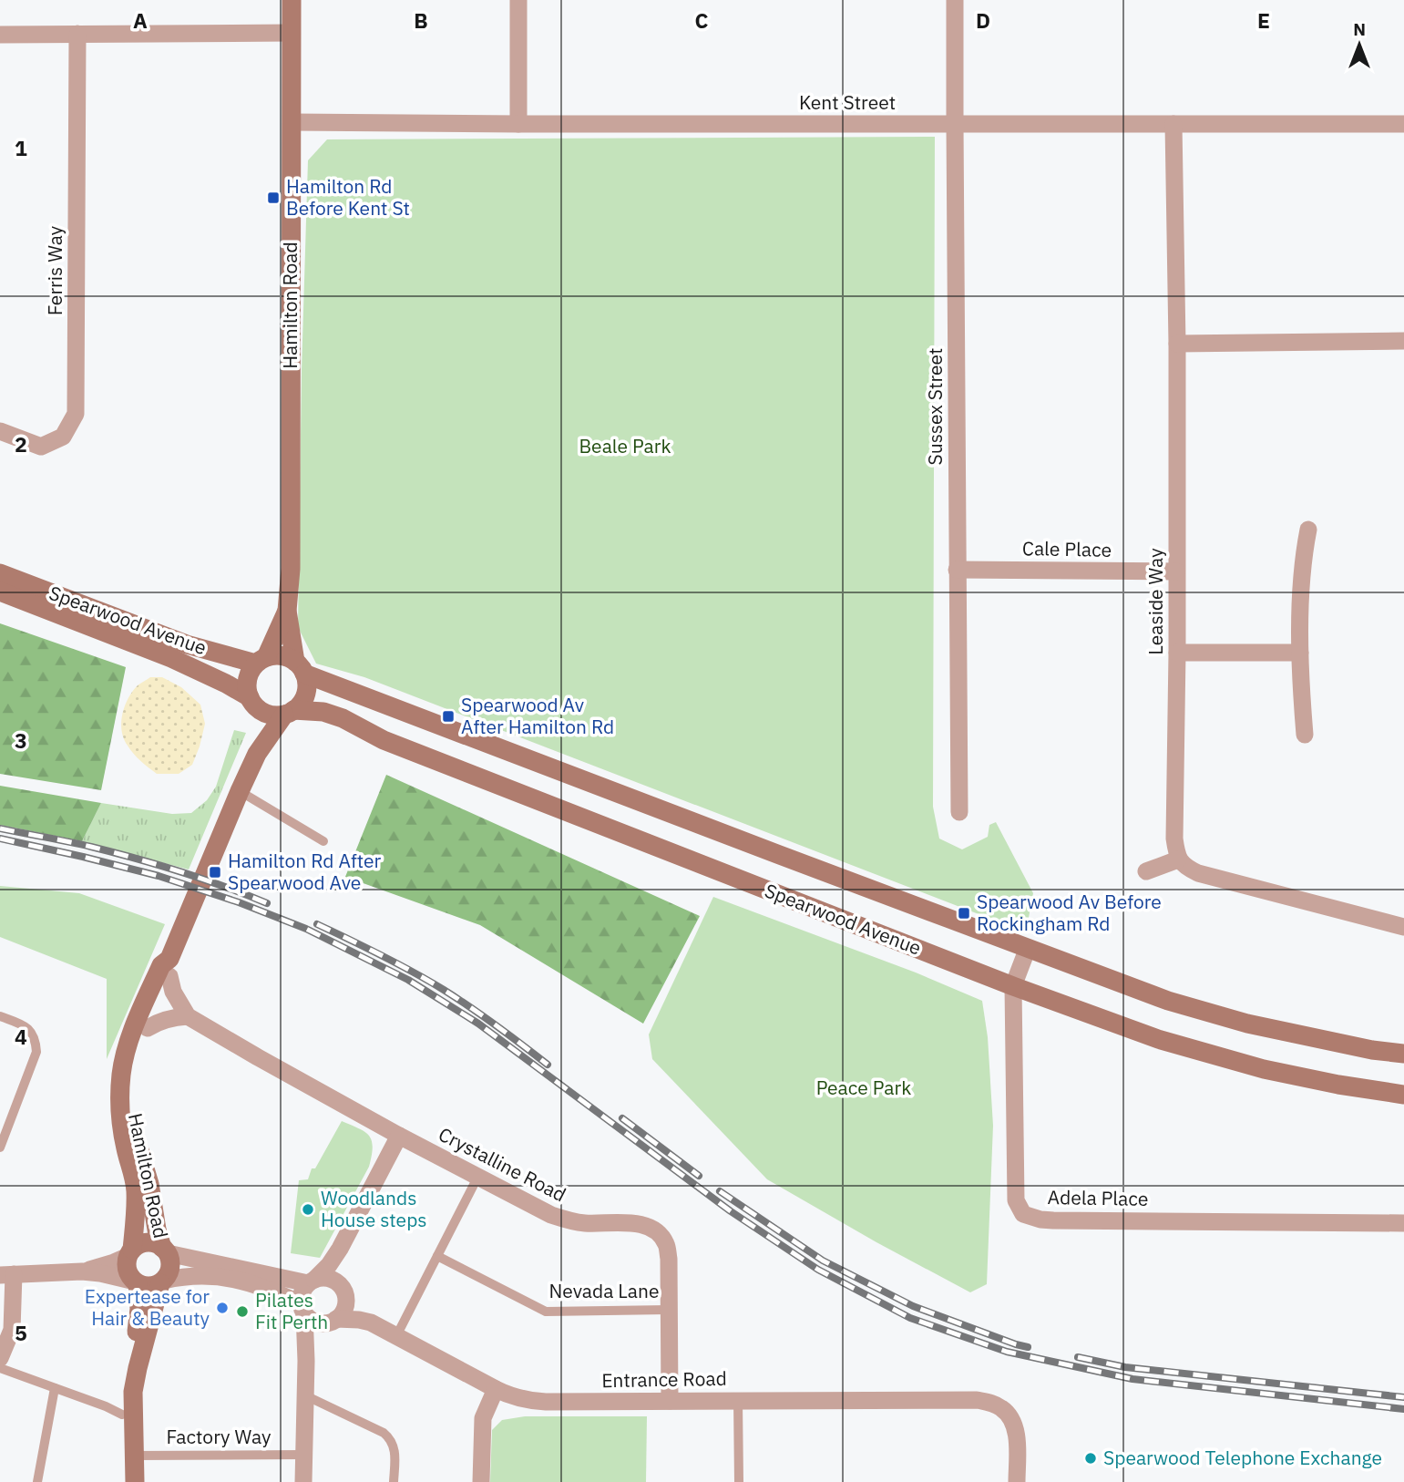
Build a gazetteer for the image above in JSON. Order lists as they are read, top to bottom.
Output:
{
  "streets": {
    "main road": ["Hamilton Road", "Spearwood Avenue"],
    "street": [
      "Kent Street",
      "Ferris Way",
      "Sussex Street",
      "Cale Place",
      "Leaside Way",
      "Crystalline Road",
      "Adela Place",
      "Entrance Road"
    ],
    "lane": ["Nevada Lane", "Factory Way"]
  },
  "crossings": [
    ["Kent Street", "Hamilton Road"],
    ["Kent Street", "Sussex Street"],
    ["Kent Street", "Leaside Way"],
    ["Hamilton Road", "Spearwood Avenue"],
    ["Sussex Street", "Cale Place"],
    ["Cale Place", "Leaside Way"],
    ["Spearwood Avenue", "Adela Place"],
    ["Crystalline Road", "Nevada Lane"],
    ["Crystalline Road", "Entrance Road"]
  ],
  "parks": ["Beale Park", "Peace Park"],
  "places": {
    "transit": [
      "Hamilton Rd Before Kent St",
      "Spearwood Av After Hamilton Rd",
      "Hamilton Rd After Spearwood Ave",
      "Spearwood Av Before Rockingham Rd"
    ],
    "other": [
      "Woodlands House steps",
      "Expertease for Hair & Beauty",
      "Pilates Fit Perth",
      "Spearwood Telephone Exchange"
    ]
  },
  "north": "top",
  "grid": {
    "columns": [
      "A",
      "B",
      "C",
      "D",
      "E"
    ],
    "rows": [
      "1",
      "2",
      "3",
      "4",
      "5"
    ]
  }
}
